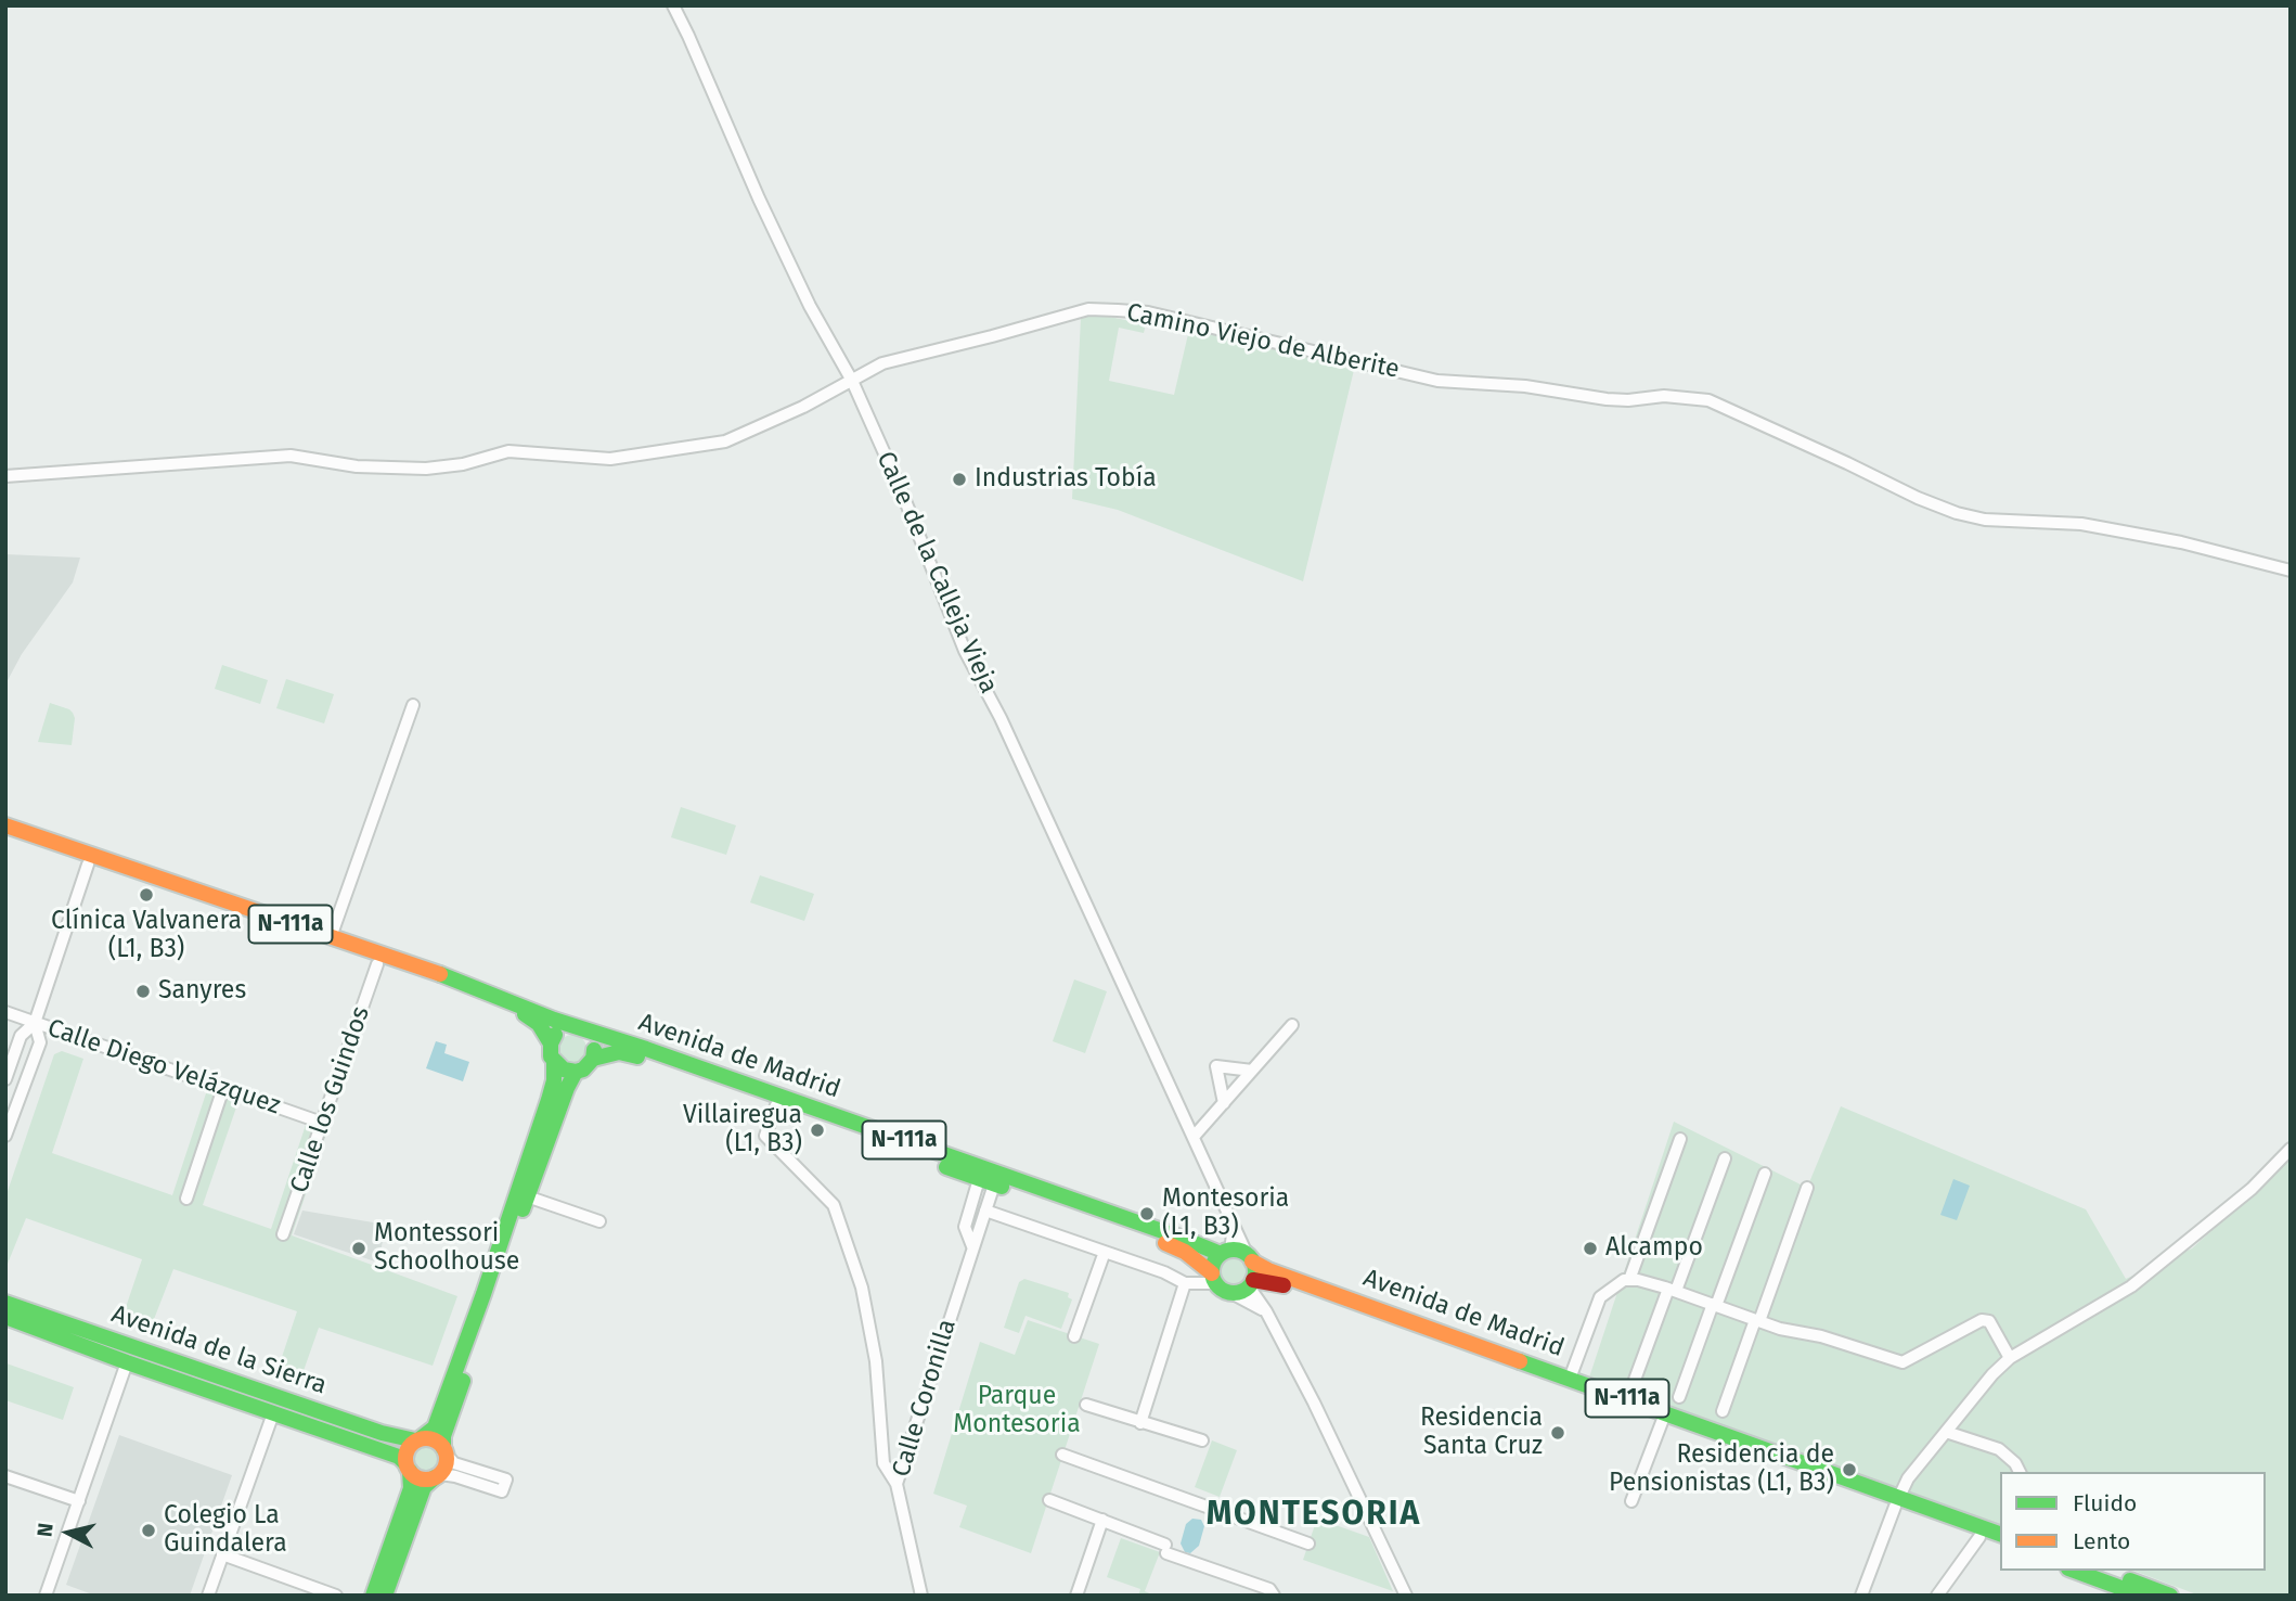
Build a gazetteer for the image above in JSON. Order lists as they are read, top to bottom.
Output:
{
  "streets": {
    "main road": ["N-111a", "Avenida de Madrid", "Avenida de la Sierra"],
    "street": [
      "Camino Viejo de Alberite",
      "Calle de la Calleja Vieja",
      "Calle Diego Velázquez",
      "Calle los Guindos",
      "Calle Coronilla"
    ]
  },
  "crossings": [
    ["Camino Viejo de Alberite", "Calle de la Calleja Vieja"],
    ["Calle de la Calleja Vieja", "N-111a"],
    ["Calle de la Calleja Vieja", "Avenida de Madrid"],
    ["N-111a", "Avenida de Madrid"],
    ["N-111a", "Calle los Guindos"],
    ["Avenida de Madrid", "Calle Coronilla"],
    ["Calle Diego Velázquez", "Calle los Guindos"]
  ],
  "districts": ["MONTESORIA"],
  "parks": ["Parque Montesoria"],
  "places": [
    "Industrias Tobía",
    "Clínica Valvanera (L1, B3)",
    "Sanyres",
    "Villairegua (L1, B3)",
    "Montesoria (L1, B3)",
    "Montessori Schoolhouse",
    "Alcampo",
    "Residencia Santa Cruz",
    "Residencia de Pensionistas (L1, B3)",
    "Colegio La Guindalera"
  ],
  "legend": ["Fluido", "Lento"],
  "north": "left"
}
